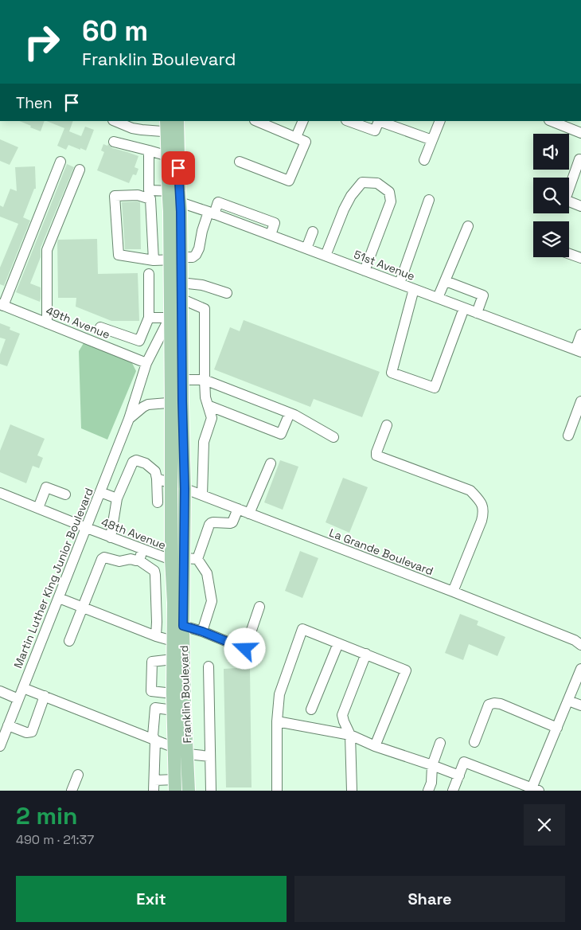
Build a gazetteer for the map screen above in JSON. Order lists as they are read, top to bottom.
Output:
{
  "streets": {
    "main road": ["Franklin Boulevard"],
    "street": [
      "51st Avenue",
      "49th Avenue",
      "48th Avenue",
      "La Grande Boulevard",
      "Martin Luther King Junior Boulevard"
    ]
  },
  "crossings": [
    ["51st Avenue", "Franklin Boulevard"],
    ["49th Avenue", "Martin Luther King Junior Boulevard"],
    ["48th Avenue", "Martin Luther King Junior Boulevard"],
    ["48th Avenue", "Franklin Boulevard"],
    ["La Grande Boulevard", "Franklin Boulevard"],
    ["Martin Luther King Junior Boulevard", "Franklin Boulevard"]
  ],
  "page": {
    "turn": ["60 m", "Franklin Boulevard"],
    "then": "Then",
    "heading": ["2 min", "490 m · 21:37"],
    "buttons": ["Exit", "Share"]
  }
}
